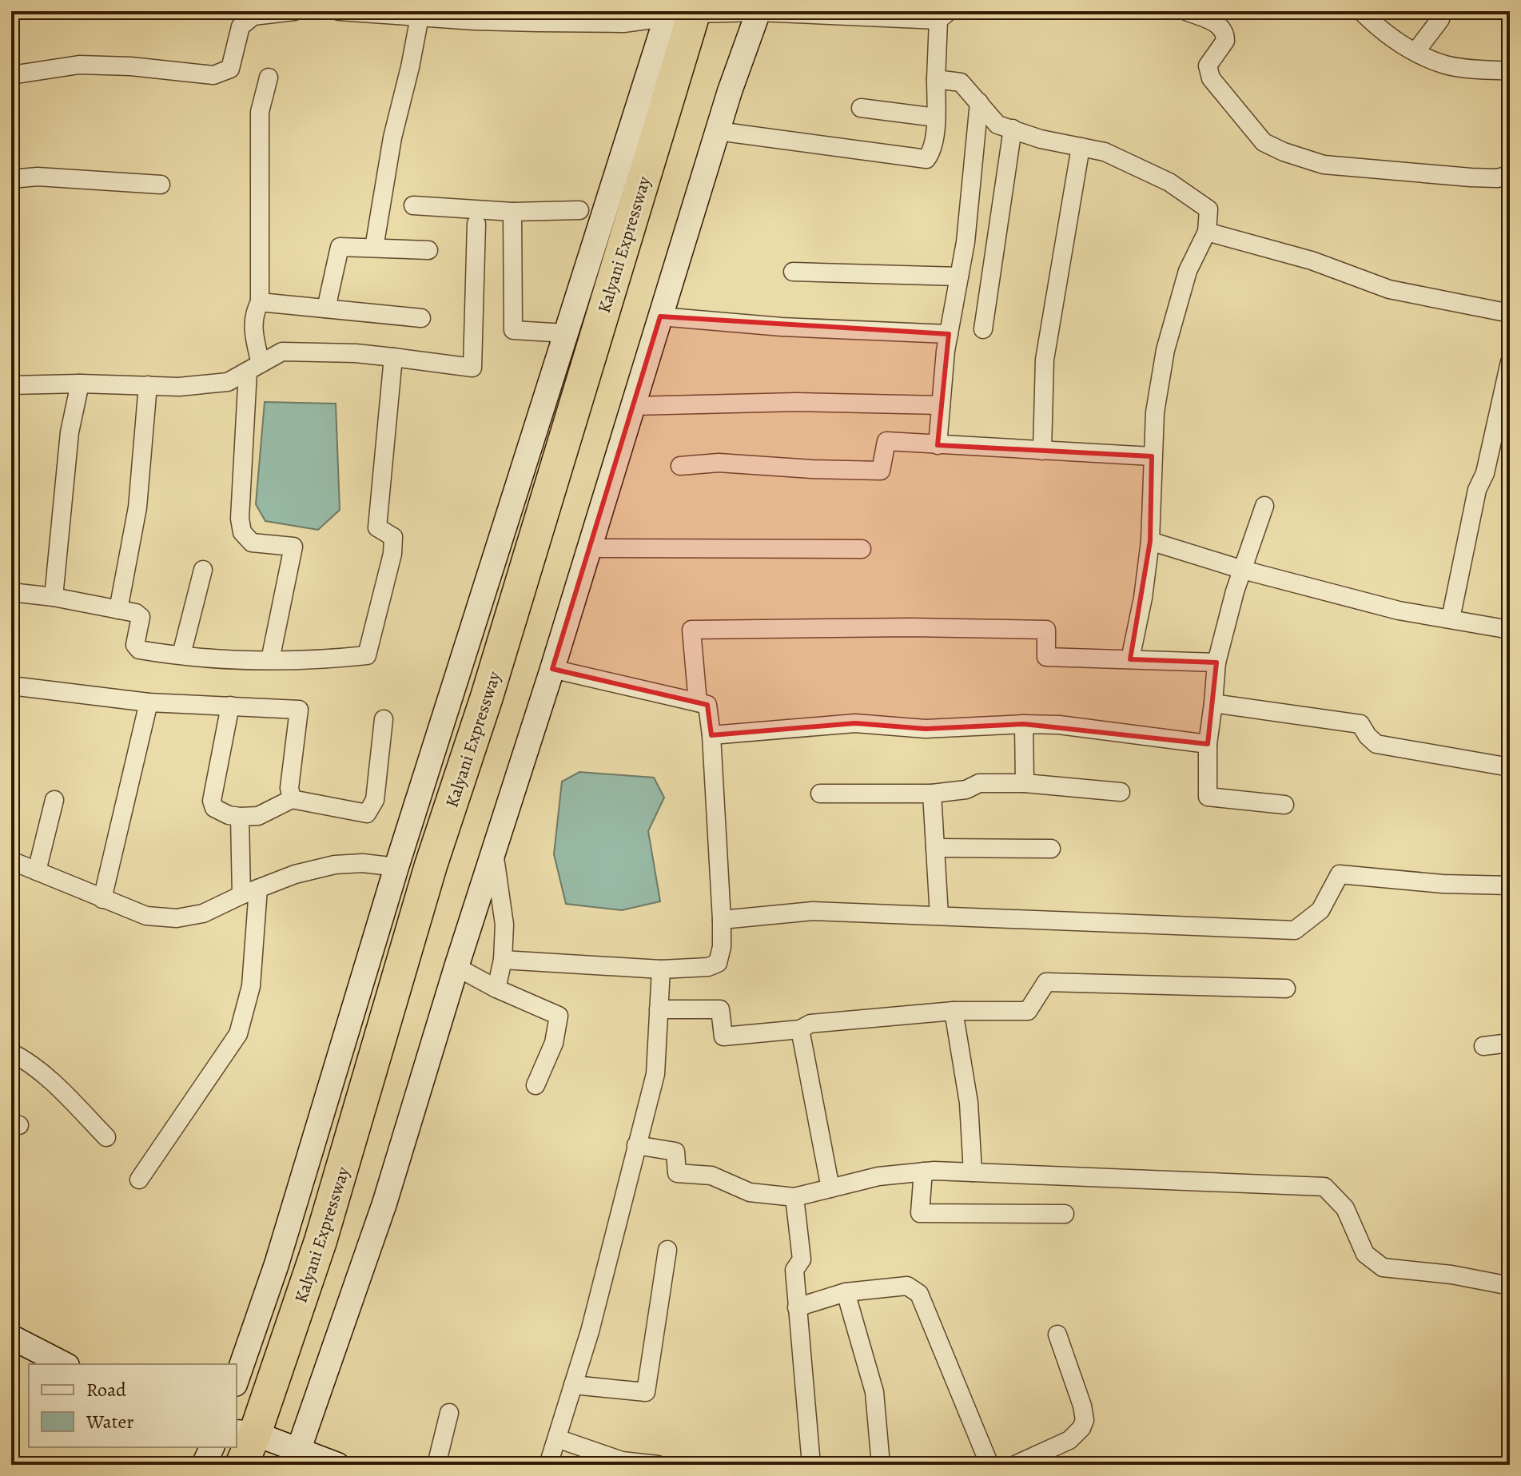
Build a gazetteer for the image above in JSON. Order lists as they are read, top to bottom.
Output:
{
  "streets": {
    "highway": ["Kalyani Expressway"]
  },
  "legend": ["Road", "Water"]
}
